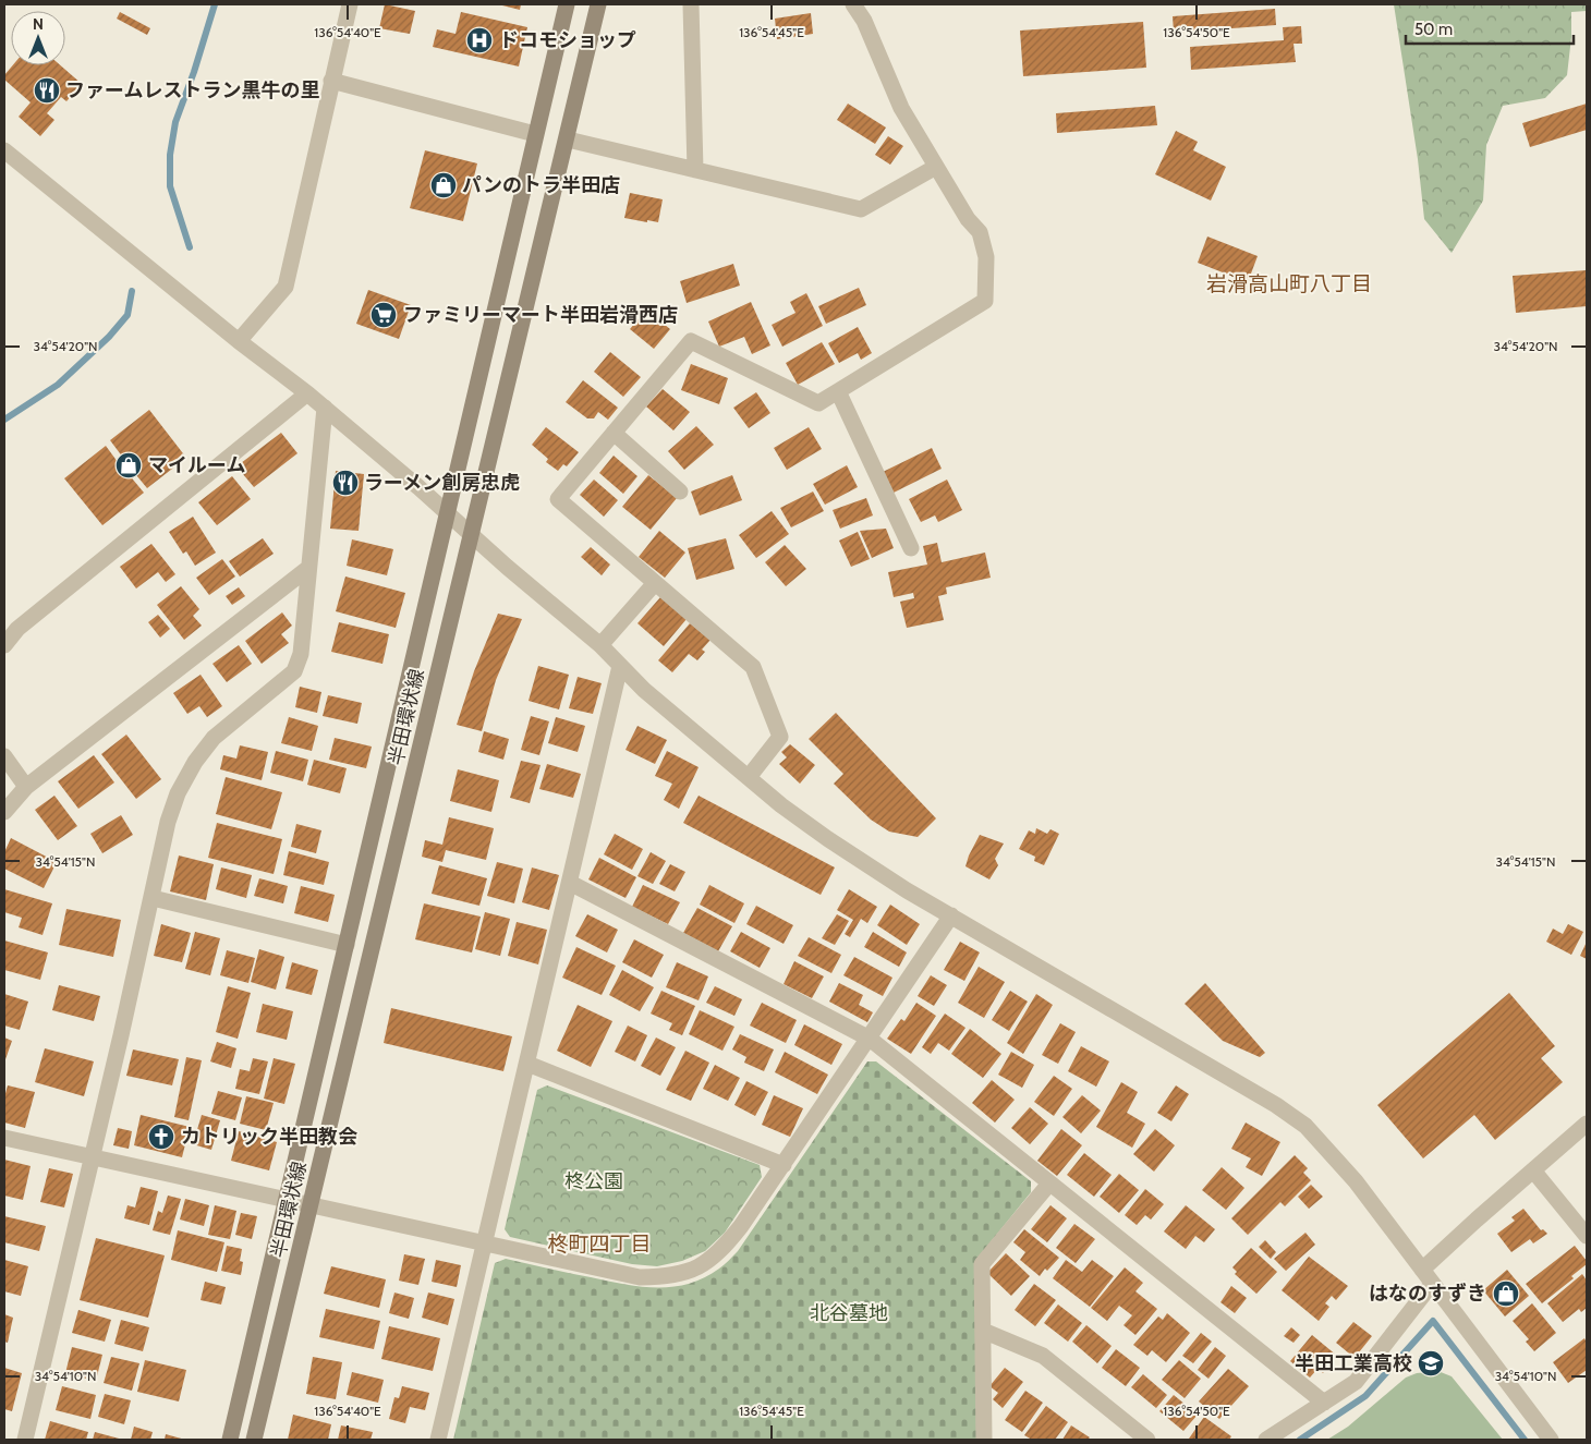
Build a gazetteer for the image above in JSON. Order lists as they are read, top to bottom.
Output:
{
  "streets": {
    "main road": ["半田環状線"]
  },
  "districts": ["岩滑高山町八丁目", "柊町四丁目"],
  "parks": ["柊公園", "北谷墓地"],
  "places": {
    "hospital": ["ドコモショップ"],
    "restaurant": ["ファームレストラン黒牛の里", "ラーメン創房忠虎"],
    "shop": ["パンのトラ半田店", "マイルーム", "はなのすずき"],
    "supermarket": ["ファミリーマート半田岩滑西店"],
    "church": ["カトリック半田教会"],
    "school or university": ["半田工業高校"]
  },
  "scale_bar": "50 m",
  "north": "top",
  "coordinates": [
    "136°54'40\"E",
    "136°54'45\"E",
    "136°54'50\"E",
    "34°54'20\"N",
    "34°54'15\"N",
    "34°54'10\"N"
  ]
}
